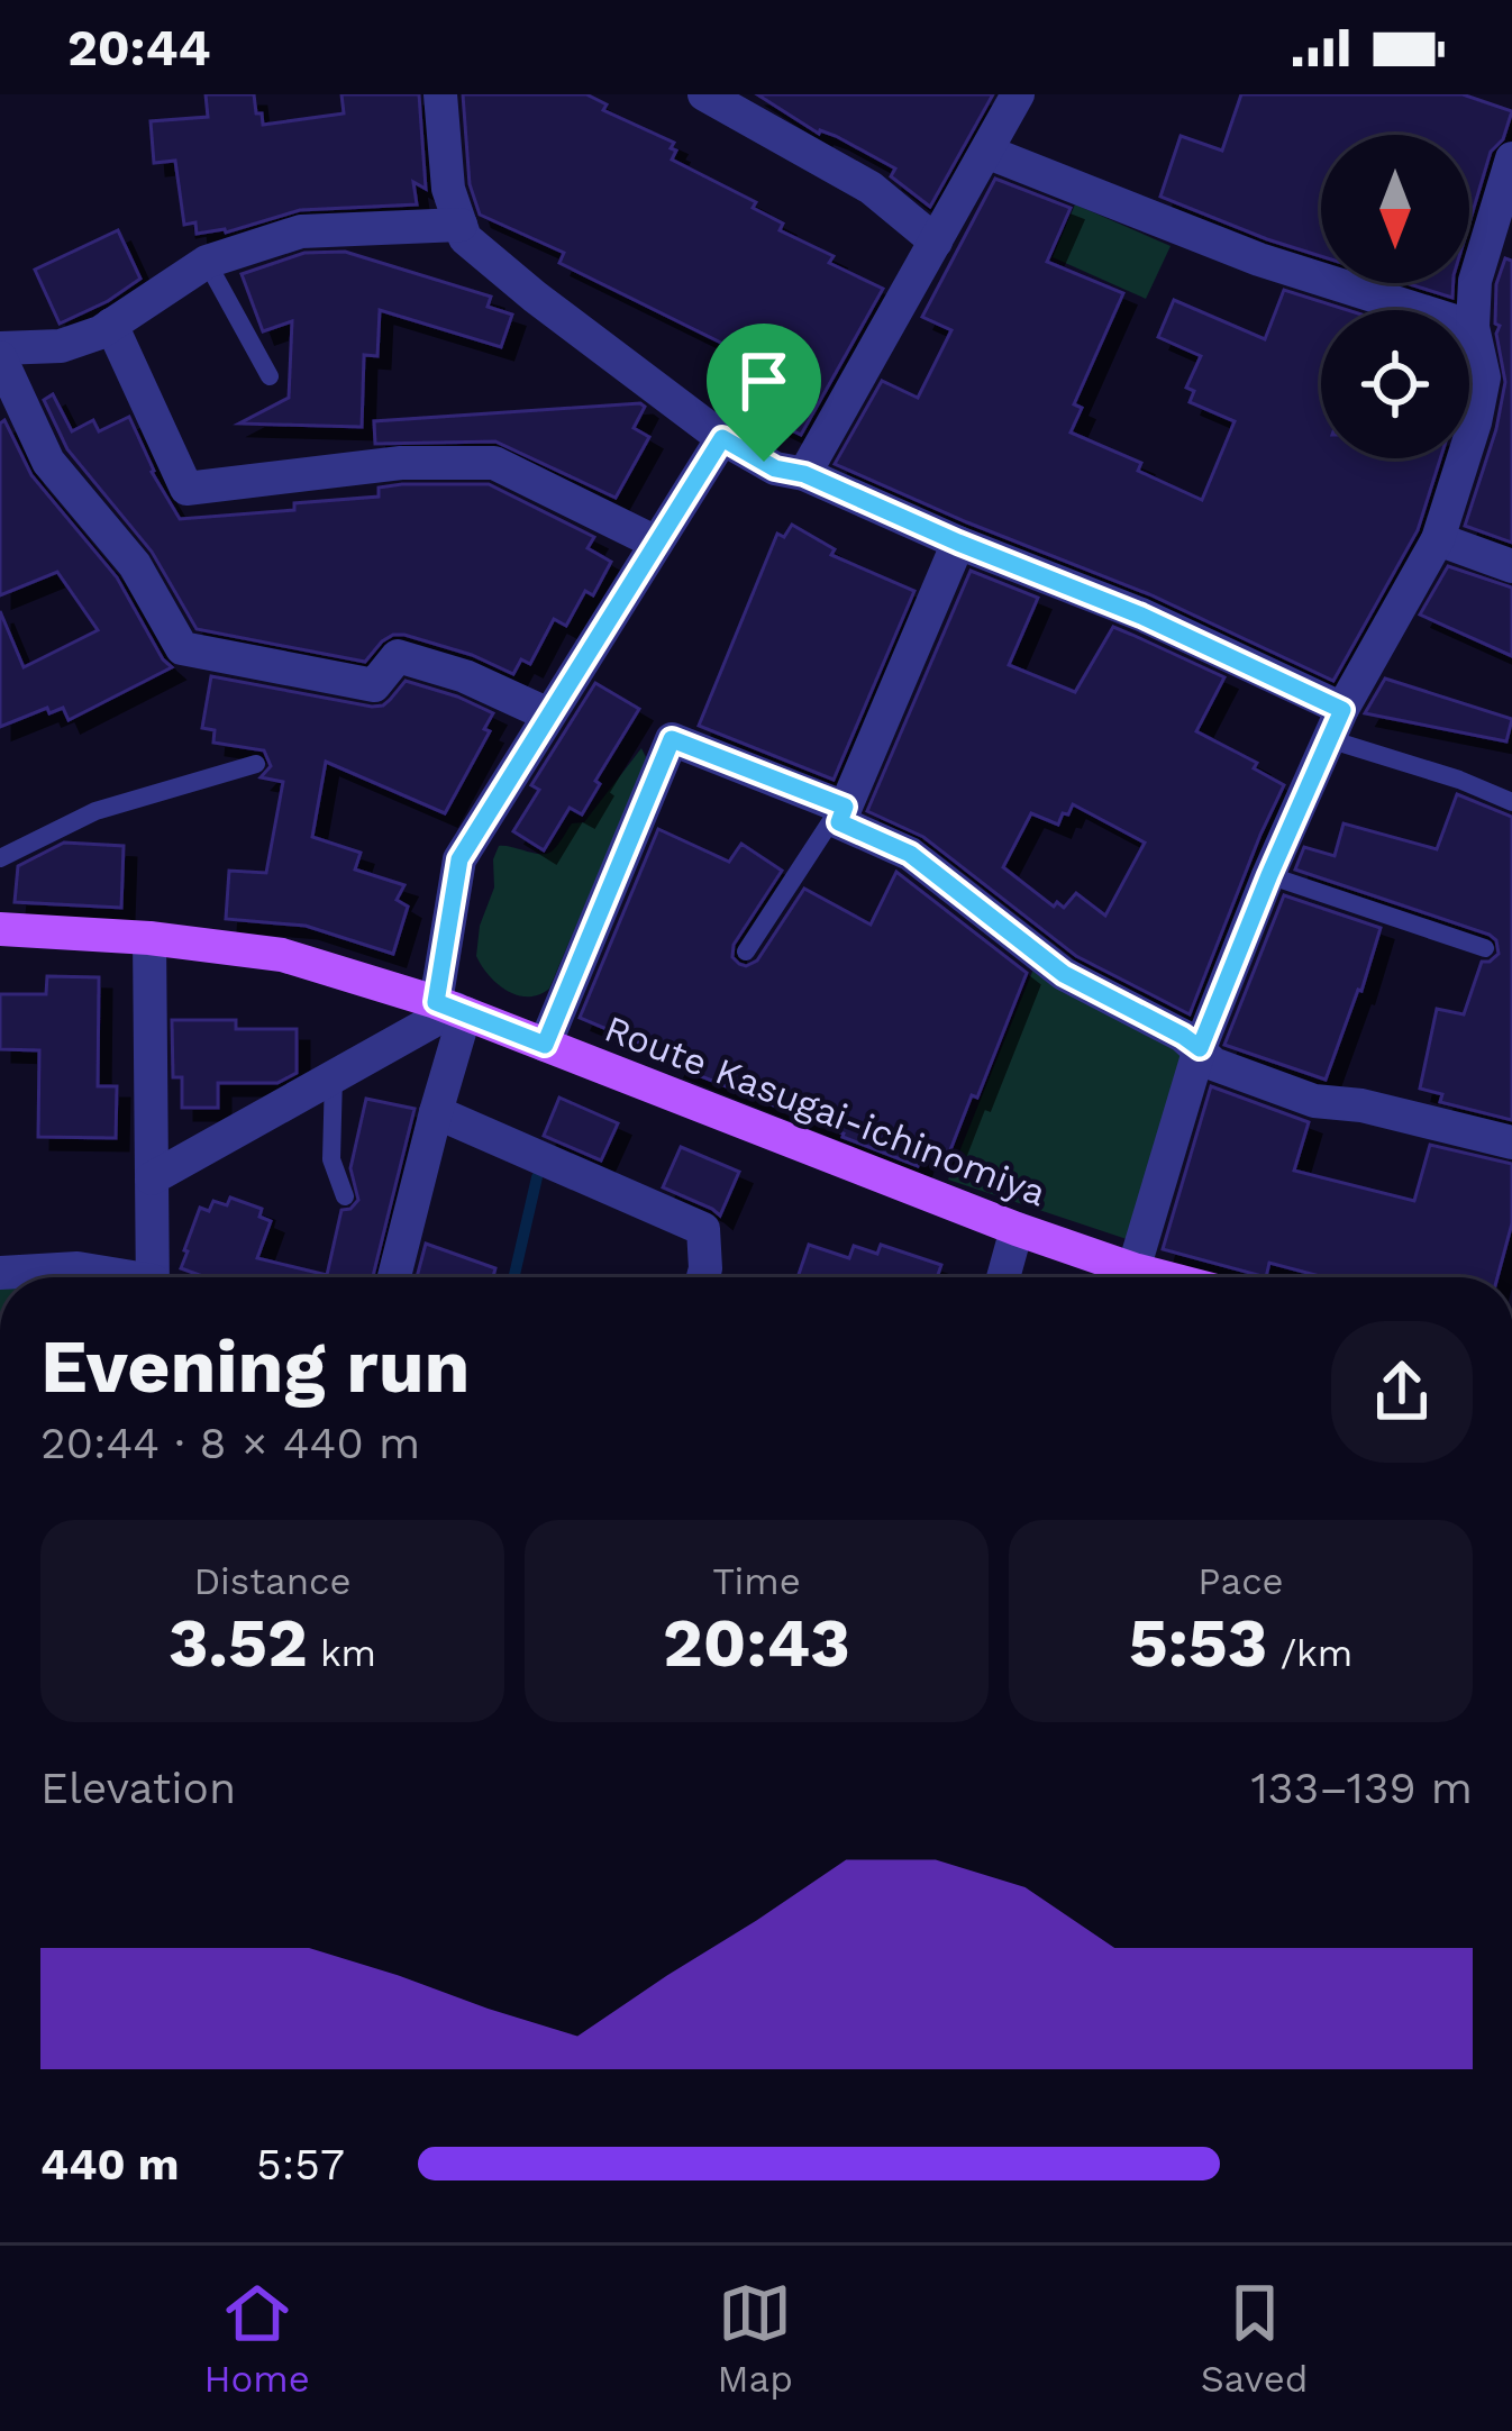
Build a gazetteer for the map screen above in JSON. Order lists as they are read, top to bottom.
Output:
{
  "streets": {
    "main road": ["Route Kasugai-ichinomiya"]
  },
  "north": "bottom",
  "page": {
    "status": "20:44",
    "heading": ["Evening run", "20:44 · 8 × 440 m"],
    "stats": [
      ["Distance", "3.52 km"],
      ["Time", "20:43"],
      ["Pace", "5:53 /km"]
    ],
    "chart": ["Elevation", "133–139 m"],
    "list": [
      {
        "name": "440 m",
        "note": "5:57"
      }
    ],
    "tabs": ["Home", "Map", "Saved"]
  }
}
